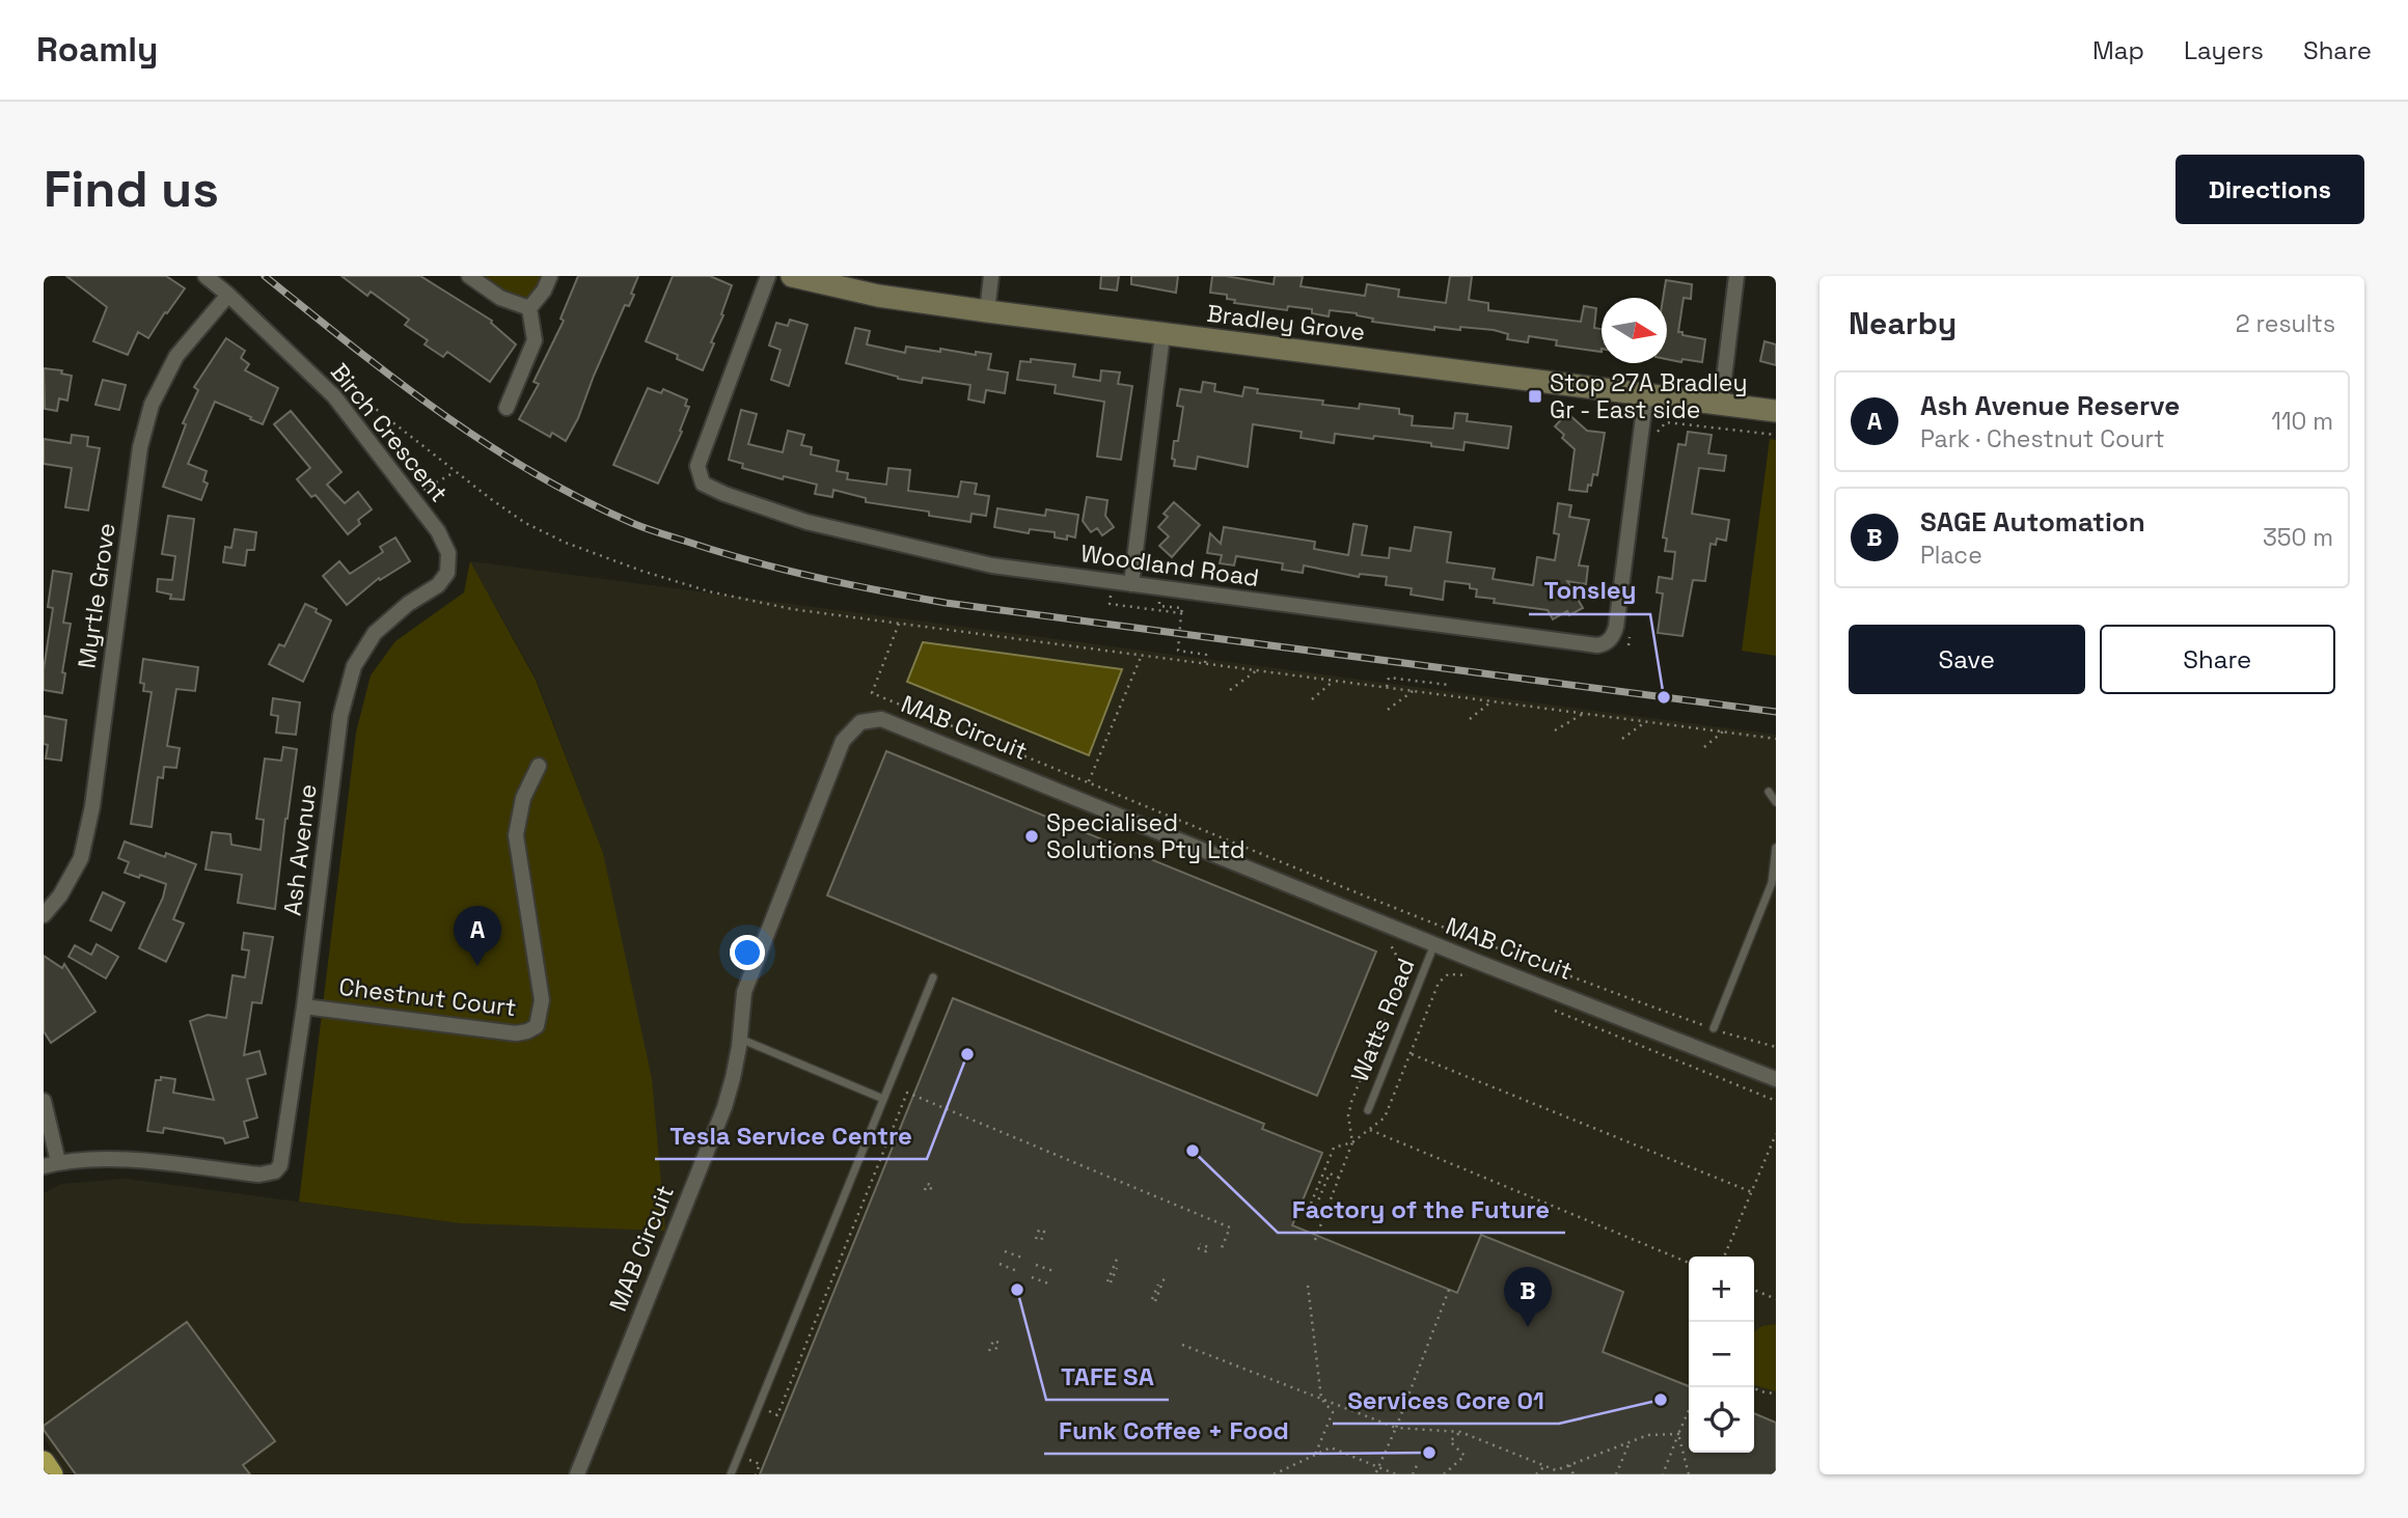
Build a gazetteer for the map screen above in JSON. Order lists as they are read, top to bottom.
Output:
{
  "streets": {
    "street": [
      "Bradley Grove",
      "Birch Crescent",
      "Woodland Road",
      "Myrtle Grove",
      "MAB Circuit",
      "Ash Avenue",
      "Chestnut Court"
    ],
    "lane": ["Watts Road"]
  },
  "crossings": [
    ["Bradley Grove", "Woodland Road"],
    ["Birch Crescent", "Myrtle Grove"],
    ["Birch Crescent", "Ash Avenue"],
    ["MAB Circuit", "Watts Road"],
    ["Ash Avenue", "Chestnut Court"]
  ],
  "places": {
    "transit": ["Stop 27A Bradley Gr - East side"],
    "other": [
      "Tonsley",
      "Specialised Solutions Pty Ltd",
      "Tesla Service Centre",
      "Factory of the Future",
      "TAFE SA",
      "Services Core 01",
      "Funk Coffee + Food"
    ]
  },
  "north": "right",
  "page": {
    "header": "Roamly",
    "nav": ["Map", "Layers", "Share"],
    "buttons": [
      "Directions",
      ["Save", "Share"]
    ],
    "title": "Find us",
    "heading": ["Nearby", "2 results"],
    "list": [
      {
        "mark": "A",
        "name": "Ash Avenue Reserve",
        "note": "Park · Chestnut Court",
        "value": "110 m"
      },
      {
        "mark": "B",
        "name": "SAGE Automation",
        "note": "Place",
        "value": "350 m"
      }
    ],
    "pins": ["A", "B"],
    "map_buttons": ["+", "−"]
  }
}
